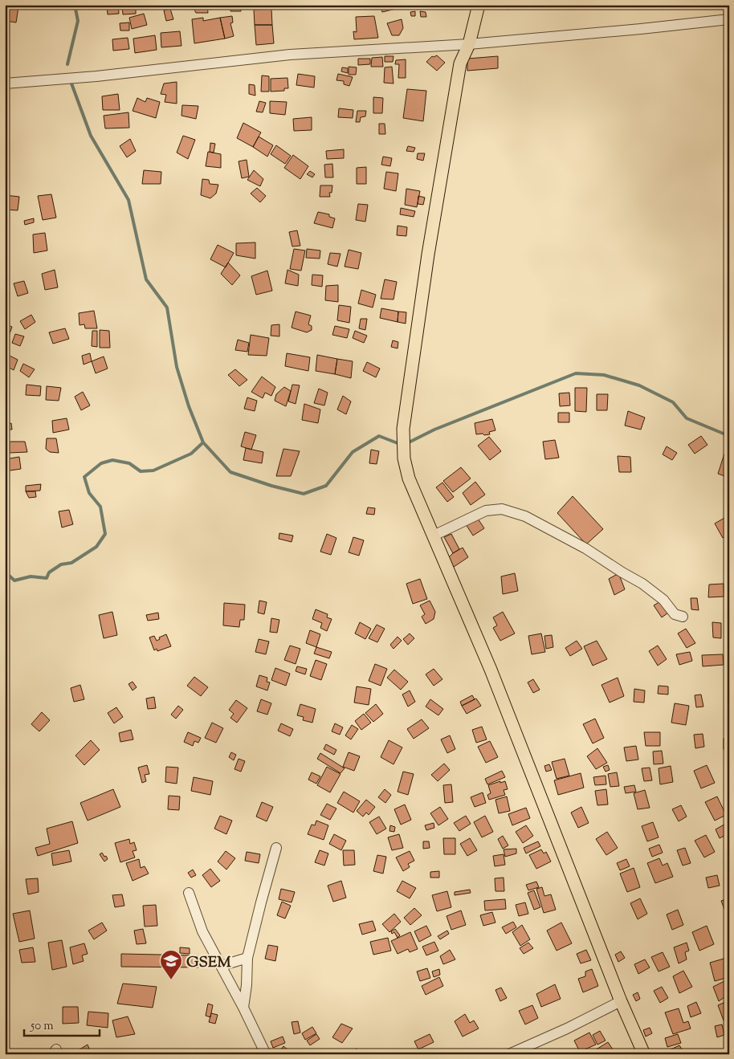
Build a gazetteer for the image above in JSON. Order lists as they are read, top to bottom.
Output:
{
  "places": {
    "school or university": ["GSEM"]
  },
  "scale_bar": "50 m"
}
